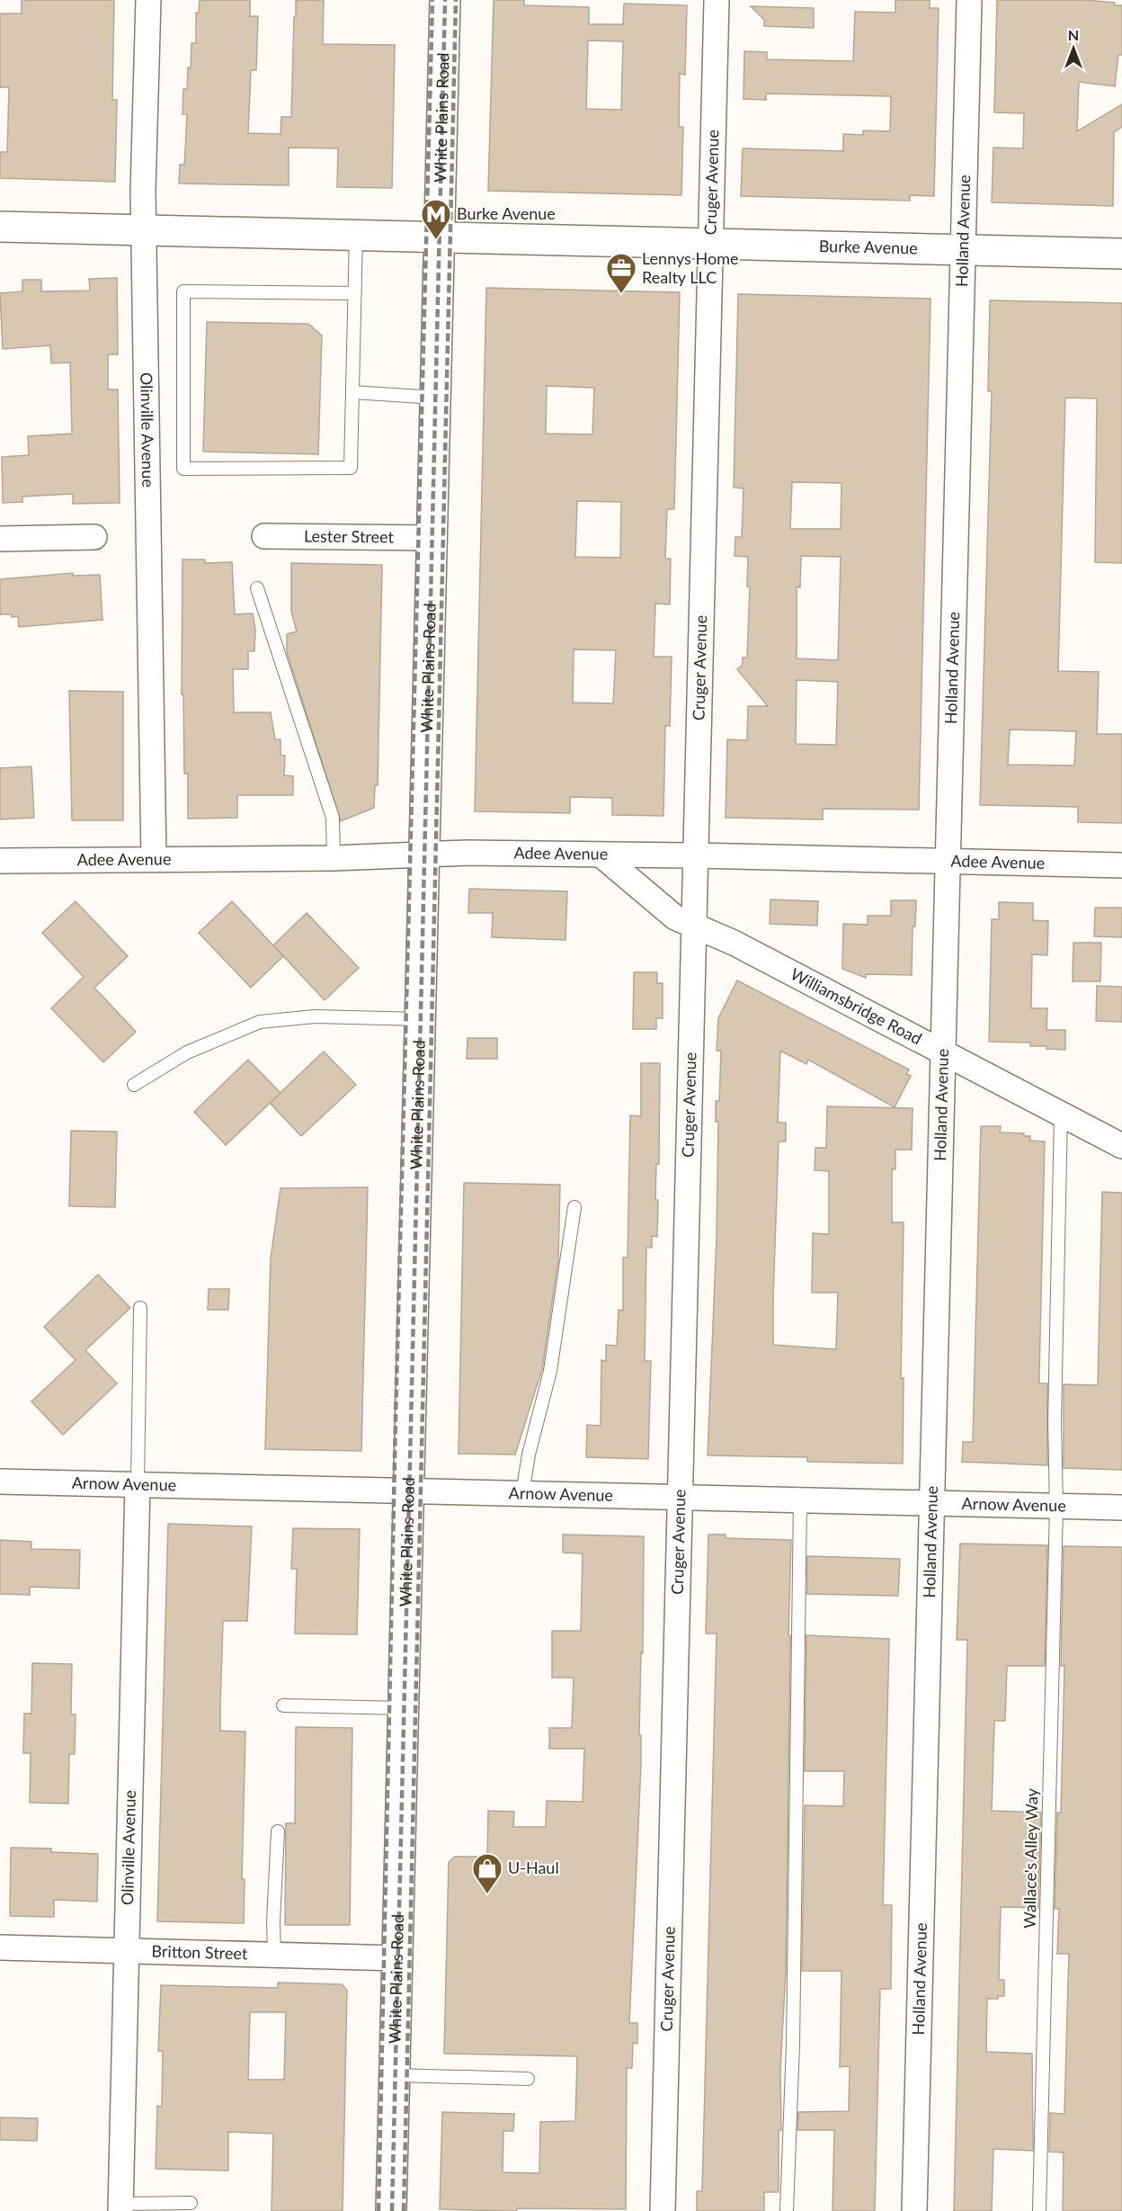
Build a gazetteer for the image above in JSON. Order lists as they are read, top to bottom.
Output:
{
  "streets": {
    "main road": ["White Plains Road", "Burke Avenue"],
    "street": [
      "Cruger Avenue",
      "Holland Avenue",
      "Olinville Avenue",
      "Lester Street",
      "Adee Avenue",
      "Williamsbridge Road",
      "Arnow Avenue",
      "Britton Street"
    ],
    "lane": ["Wallace's Alley Way"]
  },
  "crossings": [
    ["White Plains Road", "Burke Avenue"],
    ["White Plains Road", "Lester Street"],
    ["White Plains Road", "Adee Avenue"],
    ["White Plains Road", "Arnow Avenue"],
    ["White Plains Road", "Britton Street"],
    ["Cruger Avenue", "Burke Avenue"],
    ["Cruger Avenue", "Adee Avenue"],
    ["Cruger Avenue", "Williamsbridge Road"],
    ["Cruger Avenue", "Arnow Avenue"],
    ["Holland Avenue", "Burke Avenue"],
    ["Holland Avenue", "Adee Avenue"],
    ["Holland Avenue", "Williamsbridge Road"],
    ["Holland Avenue", "Arnow Avenue"],
    ["Burke Avenue", "Olinville Avenue"],
    ["Olinville Avenue", "Adee Avenue"],
    ["Olinville Avenue", "Arnow Avenue"],
    ["Olinville Avenue", "Britton Street"],
    ["Adee Avenue", "Williamsbridge Road"],
    ["Williamsbridge Road", "Wallace's Alley Way"],
    ["Arnow Avenue", "Wallace's Alley Way"]
  ],
  "places": {
    "metro station": ["Burke Avenue"],
    "office": ["Lennys Home Realty LLC"],
    "shop": ["U-Haul"]
  },
  "north": "top"
}
